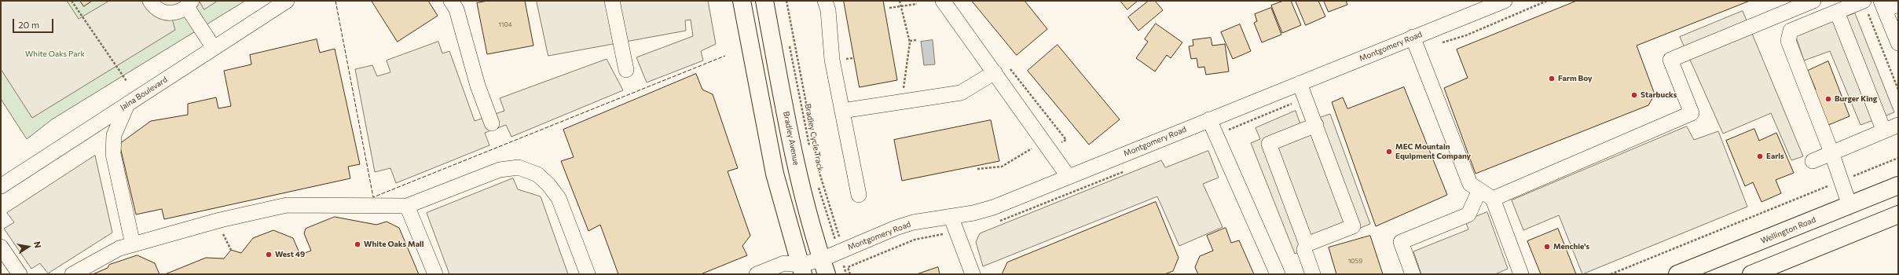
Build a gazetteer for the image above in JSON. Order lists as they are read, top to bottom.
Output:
{
  "streets": {
    "main road": ["Bradley Avenue", "Wellington Road"],
    "street": ["Montgomery Road", "Jalna Boulevard"],
    "path": ["Bradley Cycle Track"]
  },
  "crossings": [
    ["Montgomery Road", "Bradley Cycle Track"],
    ["Montgomery Road", "Bradley Avenue"]
  ],
  "parks": ["White Oaks Park"],
  "places": [
    "Farm Boy",
    "Starbucks",
    "Burger King",
    "MEC Mountain Equipment Company",
    "Earls",
    "White Oaks Mall",
    "Menchie's",
    "West 49"
  ],
  "house_numbers": ["1104", "1059"],
  "scale_bar": "20 m",
  "north": "right"
}
